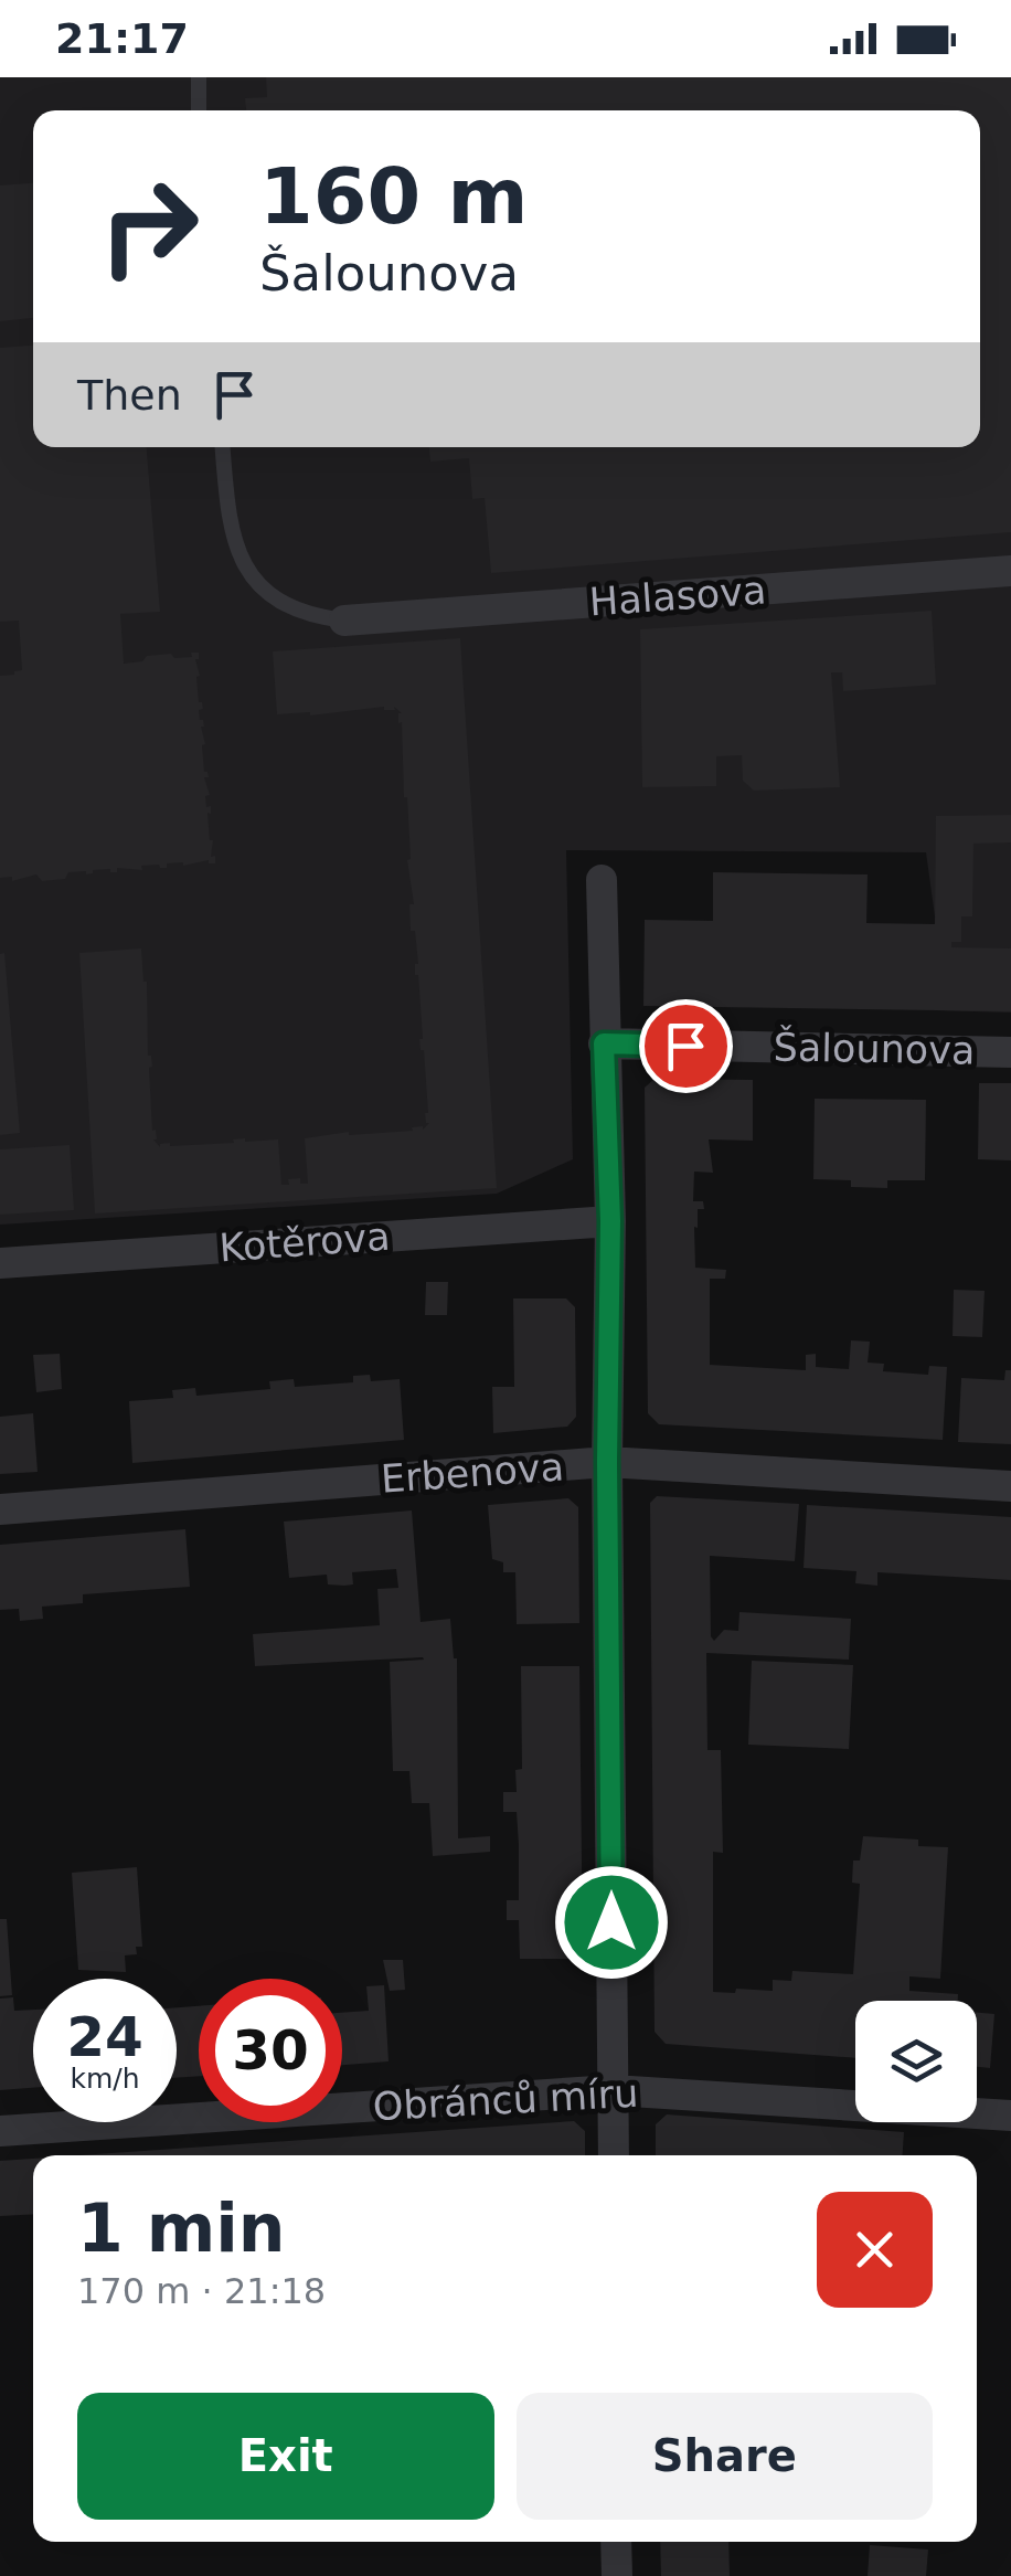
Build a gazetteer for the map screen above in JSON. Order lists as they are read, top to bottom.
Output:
{
  "streets": {
    "street": [
      "Halasova",
      "Šalounova",
      "Kotěrova",
      "Erbenova",
      "Obránců míru"
    ]
  },
  "page": {
    "status": "21:17",
    "turn": ["160 m", "Šalounova"],
    "then": "Then",
    "speed": "24 km/h",
    "limit": "30",
    "heading": ["1 min", "170 m · 21:18"],
    "buttons": ["Exit", "Share"]
  }
}
